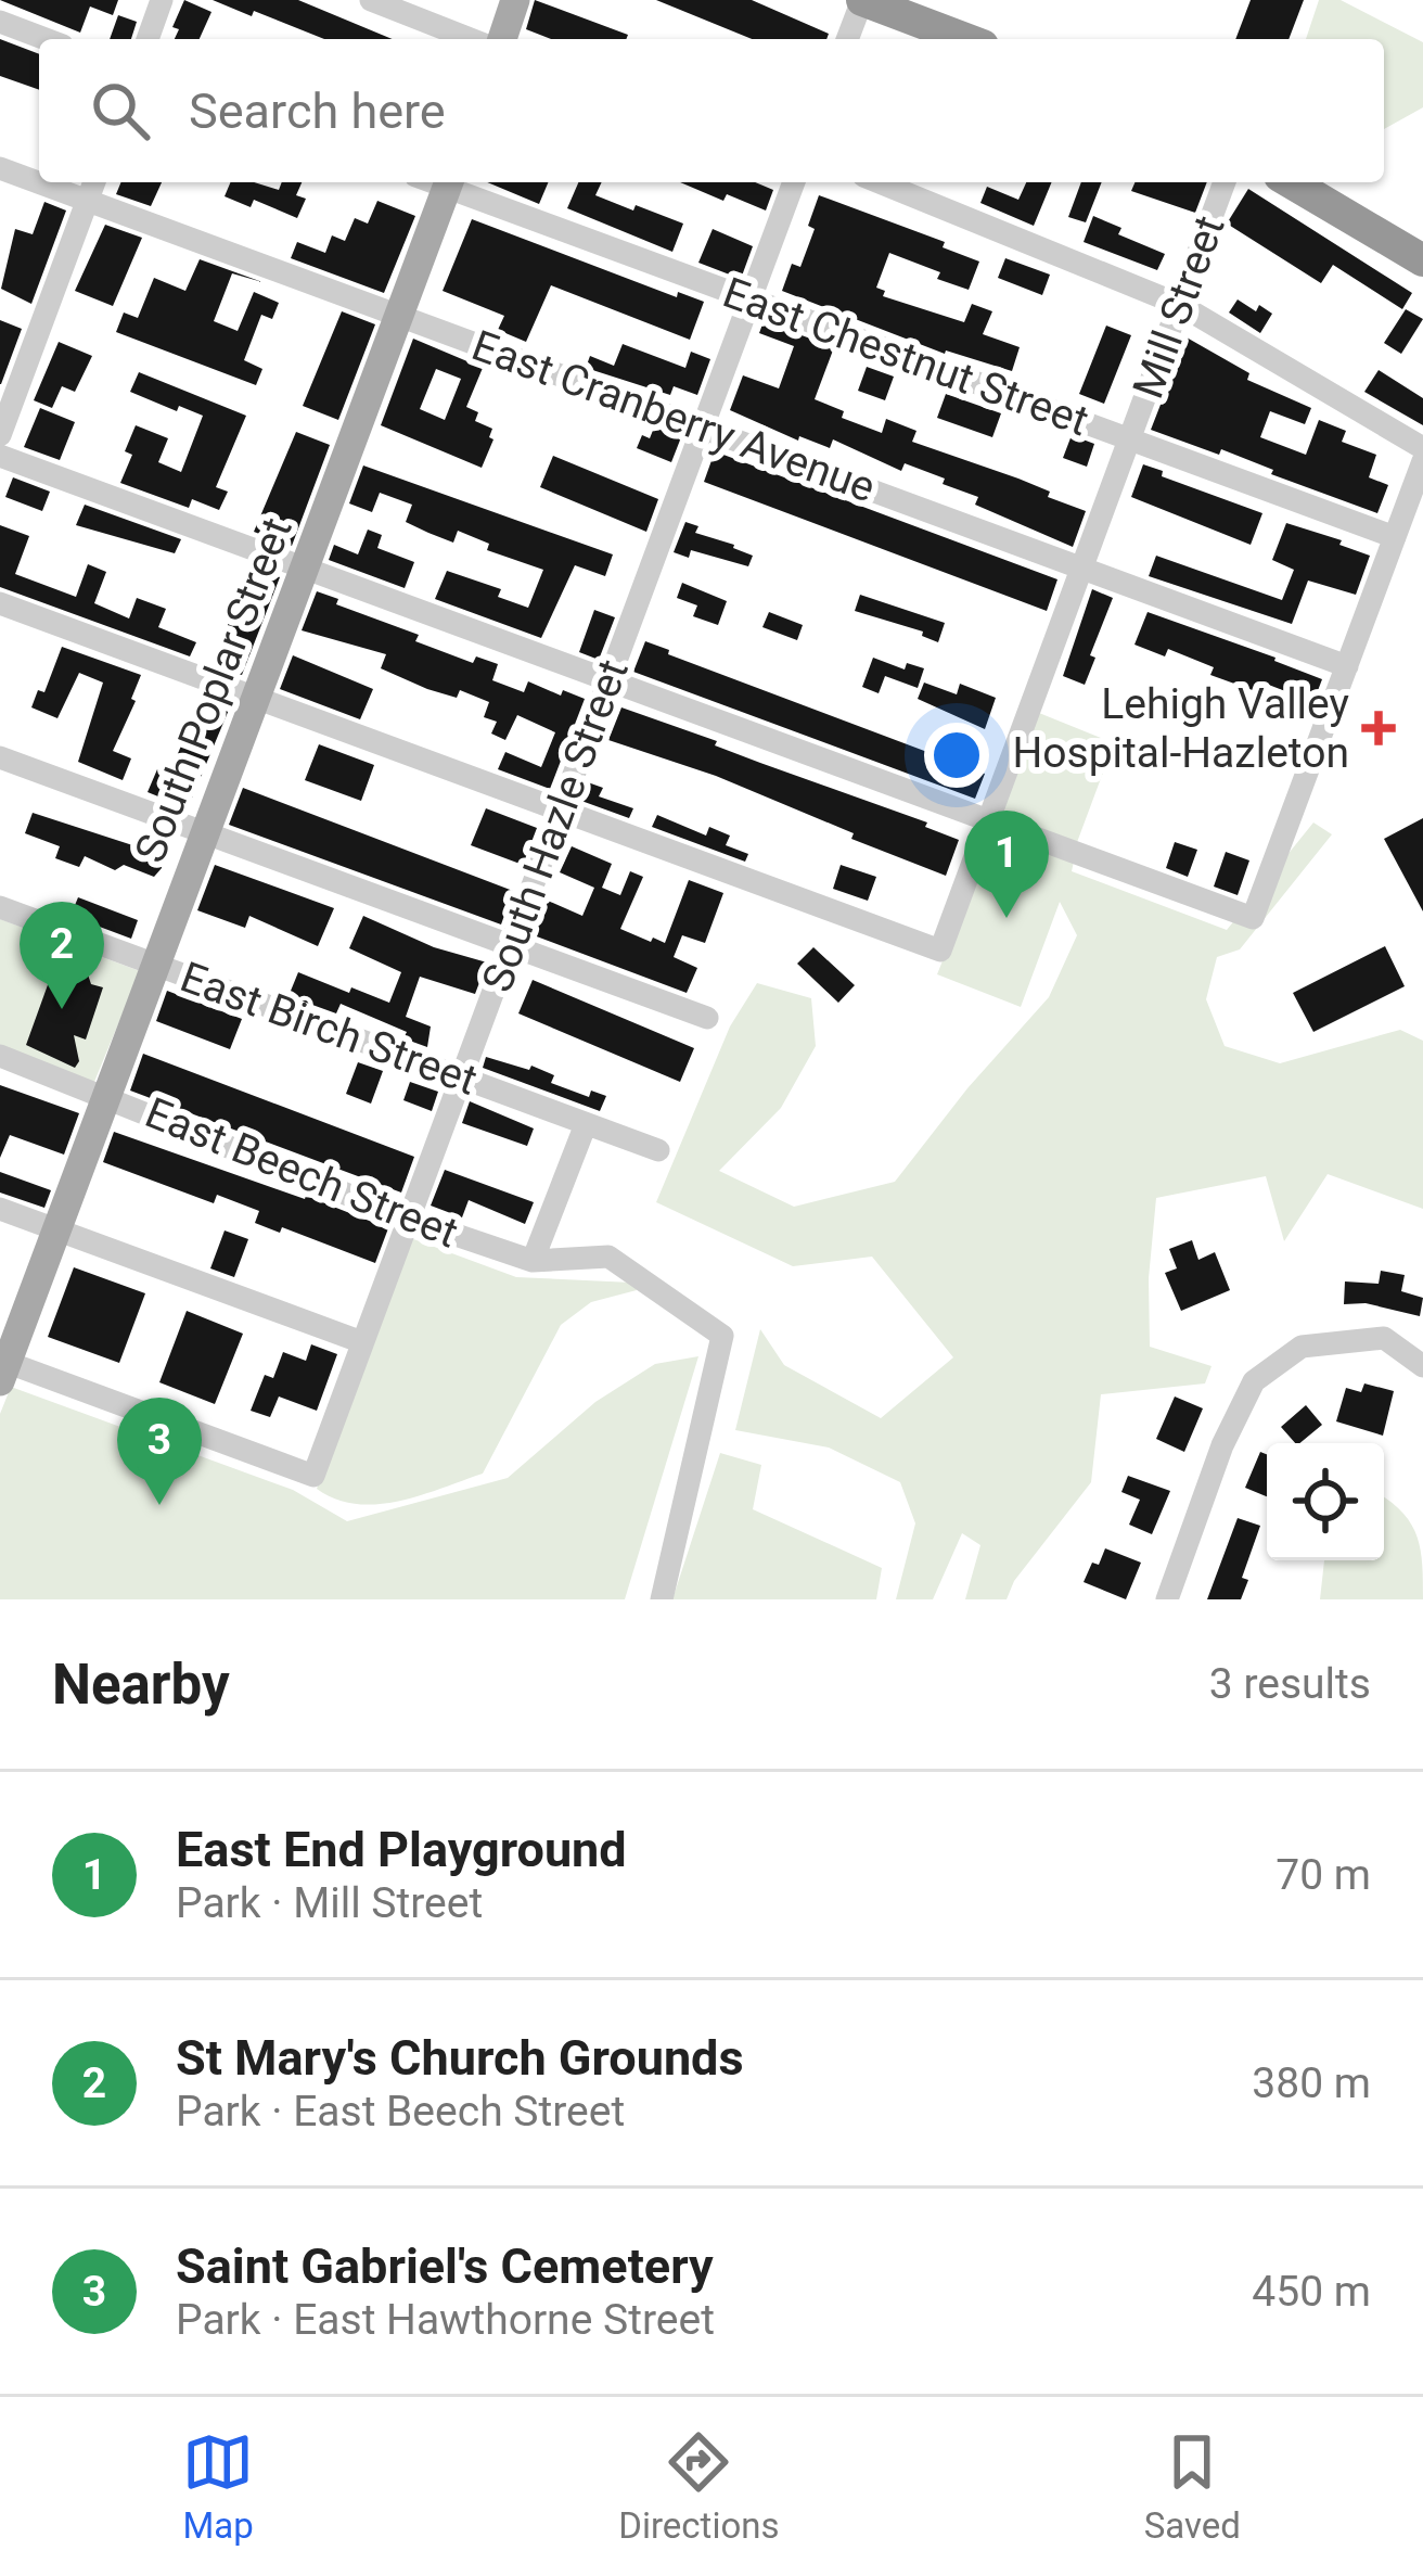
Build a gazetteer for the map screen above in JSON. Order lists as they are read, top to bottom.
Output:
{
  "streets": {
    "main road": ["South Poplar Street"],
    "street": [
      "Mill Street",
      "East Chestnut Street",
      "East Cranberry Avenue",
      "South Hazle Street",
      "East Birch Street",
      "East Beech Street"
    ]
  },
  "crossings": [
    ["Mill Street", "East Chestnut Street"],
    ["Mill Street", "East Cranberry Avenue"],
    ["Mill Street", "South Hazle Street"],
    ["East Chestnut Street", "South Hazle Street"],
    ["East Cranberry Avenue", "South Poplar Street"],
    ["East Cranberry Avenue", "South Hazle Street"],
    ["South Poplar Street", "South Hazle Street"],
    ["South Poplar Street", "East Birch Street"],
    ["South Poplar Street", "East Beech Street"],
    ["South Hazle Street", "East Birch Street"],
    ["South Hazle Street", "East Beech Street"]
  ],
  "places": {
    "health": ["Lehigh Valley Hospital-Hazleton"]
  },
  "page": {
    "search": "Search here",
    "pins": ["1", "2", "3"],
    "heading": ["Nearby", "3 results"],
    "list": [
      {
        "mark": "1",
        "name": "East End Playground",
        "note": "Park · Mill Street",
        "value": "70 m"
      },
      {
        "mark": "2",
        "name": "St Mary's Church Grounds",
        "note": "Park · East Beech Street",
        "value": "380 m"
      },
      {
        "mark": "3",
        "name": "Saint Gabriel's Cemetery",
        "note": "Park · East Hawthorne Street",
        "value": "450 m"
      }
    ],
    "nav": ["Map", "Directions", "Saved"]
  }
}
